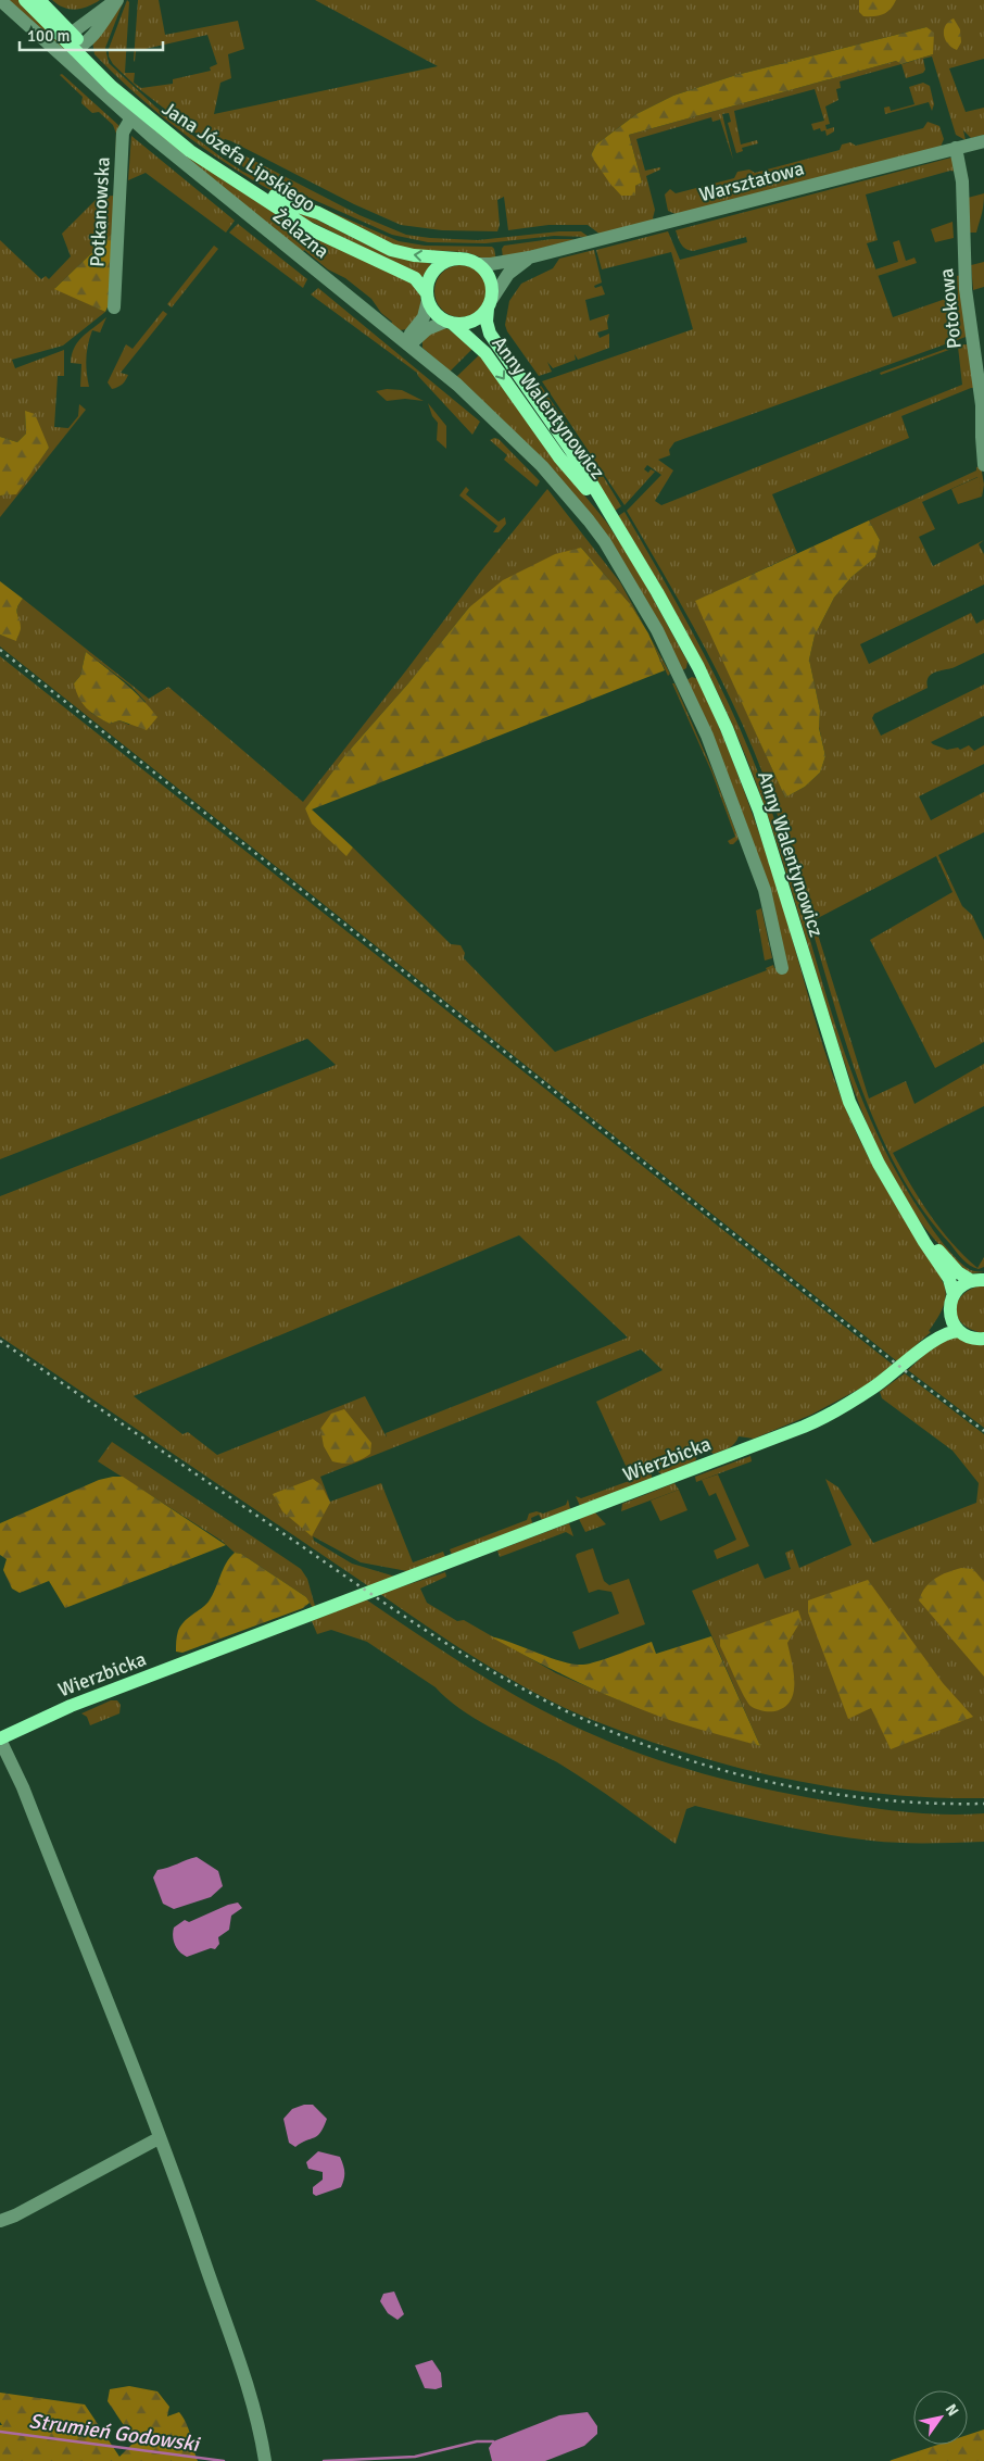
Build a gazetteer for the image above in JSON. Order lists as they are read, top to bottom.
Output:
{
  "streets": {
    "main road": ["Jana Józefa Lipskiego", "Anny Walentynowicz", "Wierzbicka"],
    "street": [
      "Warsztatowa",
      "Potkanowska",
      "Żelazna",
      "Potokowa"
    ]
  },
  "crossings": [
    ["Jana Józefa Lipskiego", "Warsztatowa"],
    ["Jana Józefa Lipskiego", "Anny Walentynowicz"],
    ["Warsztatowa", "Potokowa"],
    ["Warsztatowa", "Anny Walentynowicz"],
    ["Potkanowska", "Żelazna"]
  ],
  "water": ["Strumień Godowski"],
  "scale_bar": "100 m",
  "north": "top right"
}
